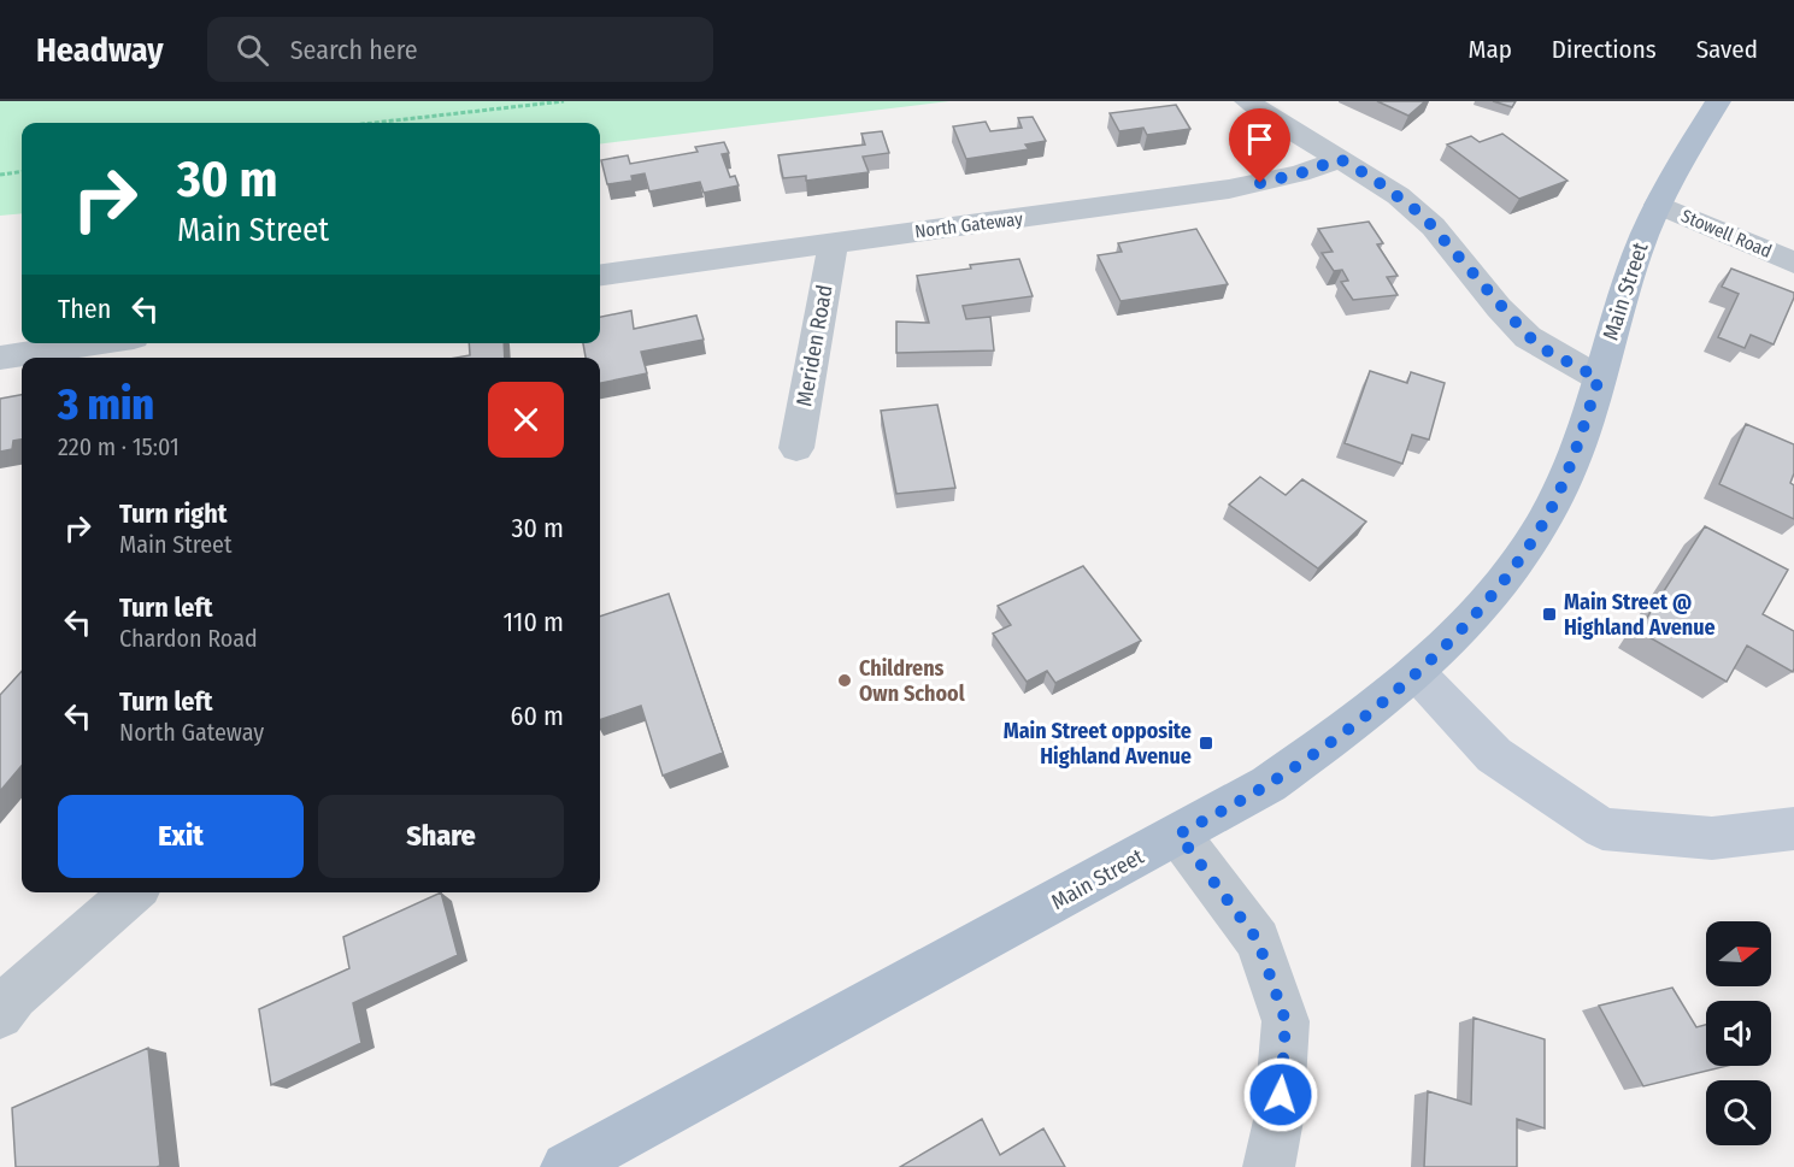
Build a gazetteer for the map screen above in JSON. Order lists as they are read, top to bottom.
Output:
{
  "streets": {
    "main road": ["Main Street"],
    "street": ["North Gateway", "Stowell Road", "Meriden Road"]
  },
  "crossings": [
    ["North Gateway", "Meriden Road"],
    ["Stowell Road", "Main Street"]
  ],
  "places": {
    "transit": ["Main Street @ Highland Avenue", "Main Street opposite Highland Avenue"],
    "other": ["Childrens Own School"]
  },
  "north": "right",
  "page": {
    "header": "Headway",
    "search": "Search here",
    "nav": ["Map", "Directions", "Saved"],
    "turn": ["30 m", "Main Street"],
    "then": "Then",
    "heading": ["3 min", "220 m · 15:01"],
    "list": [
      {
        "name": "Turn right",
        "note": "Main Street",
        "value": "30 m"
      },
      {
        "name": "Turn left",
        "note": "Chardon Road",
        "value": "110 m"
      },
      {
        "name": "Turn left",
        "note": "North Gateway",
        "value": "60 m"
      }
    ],
    "buttons": ["Exit", "Share"]
  }
}
